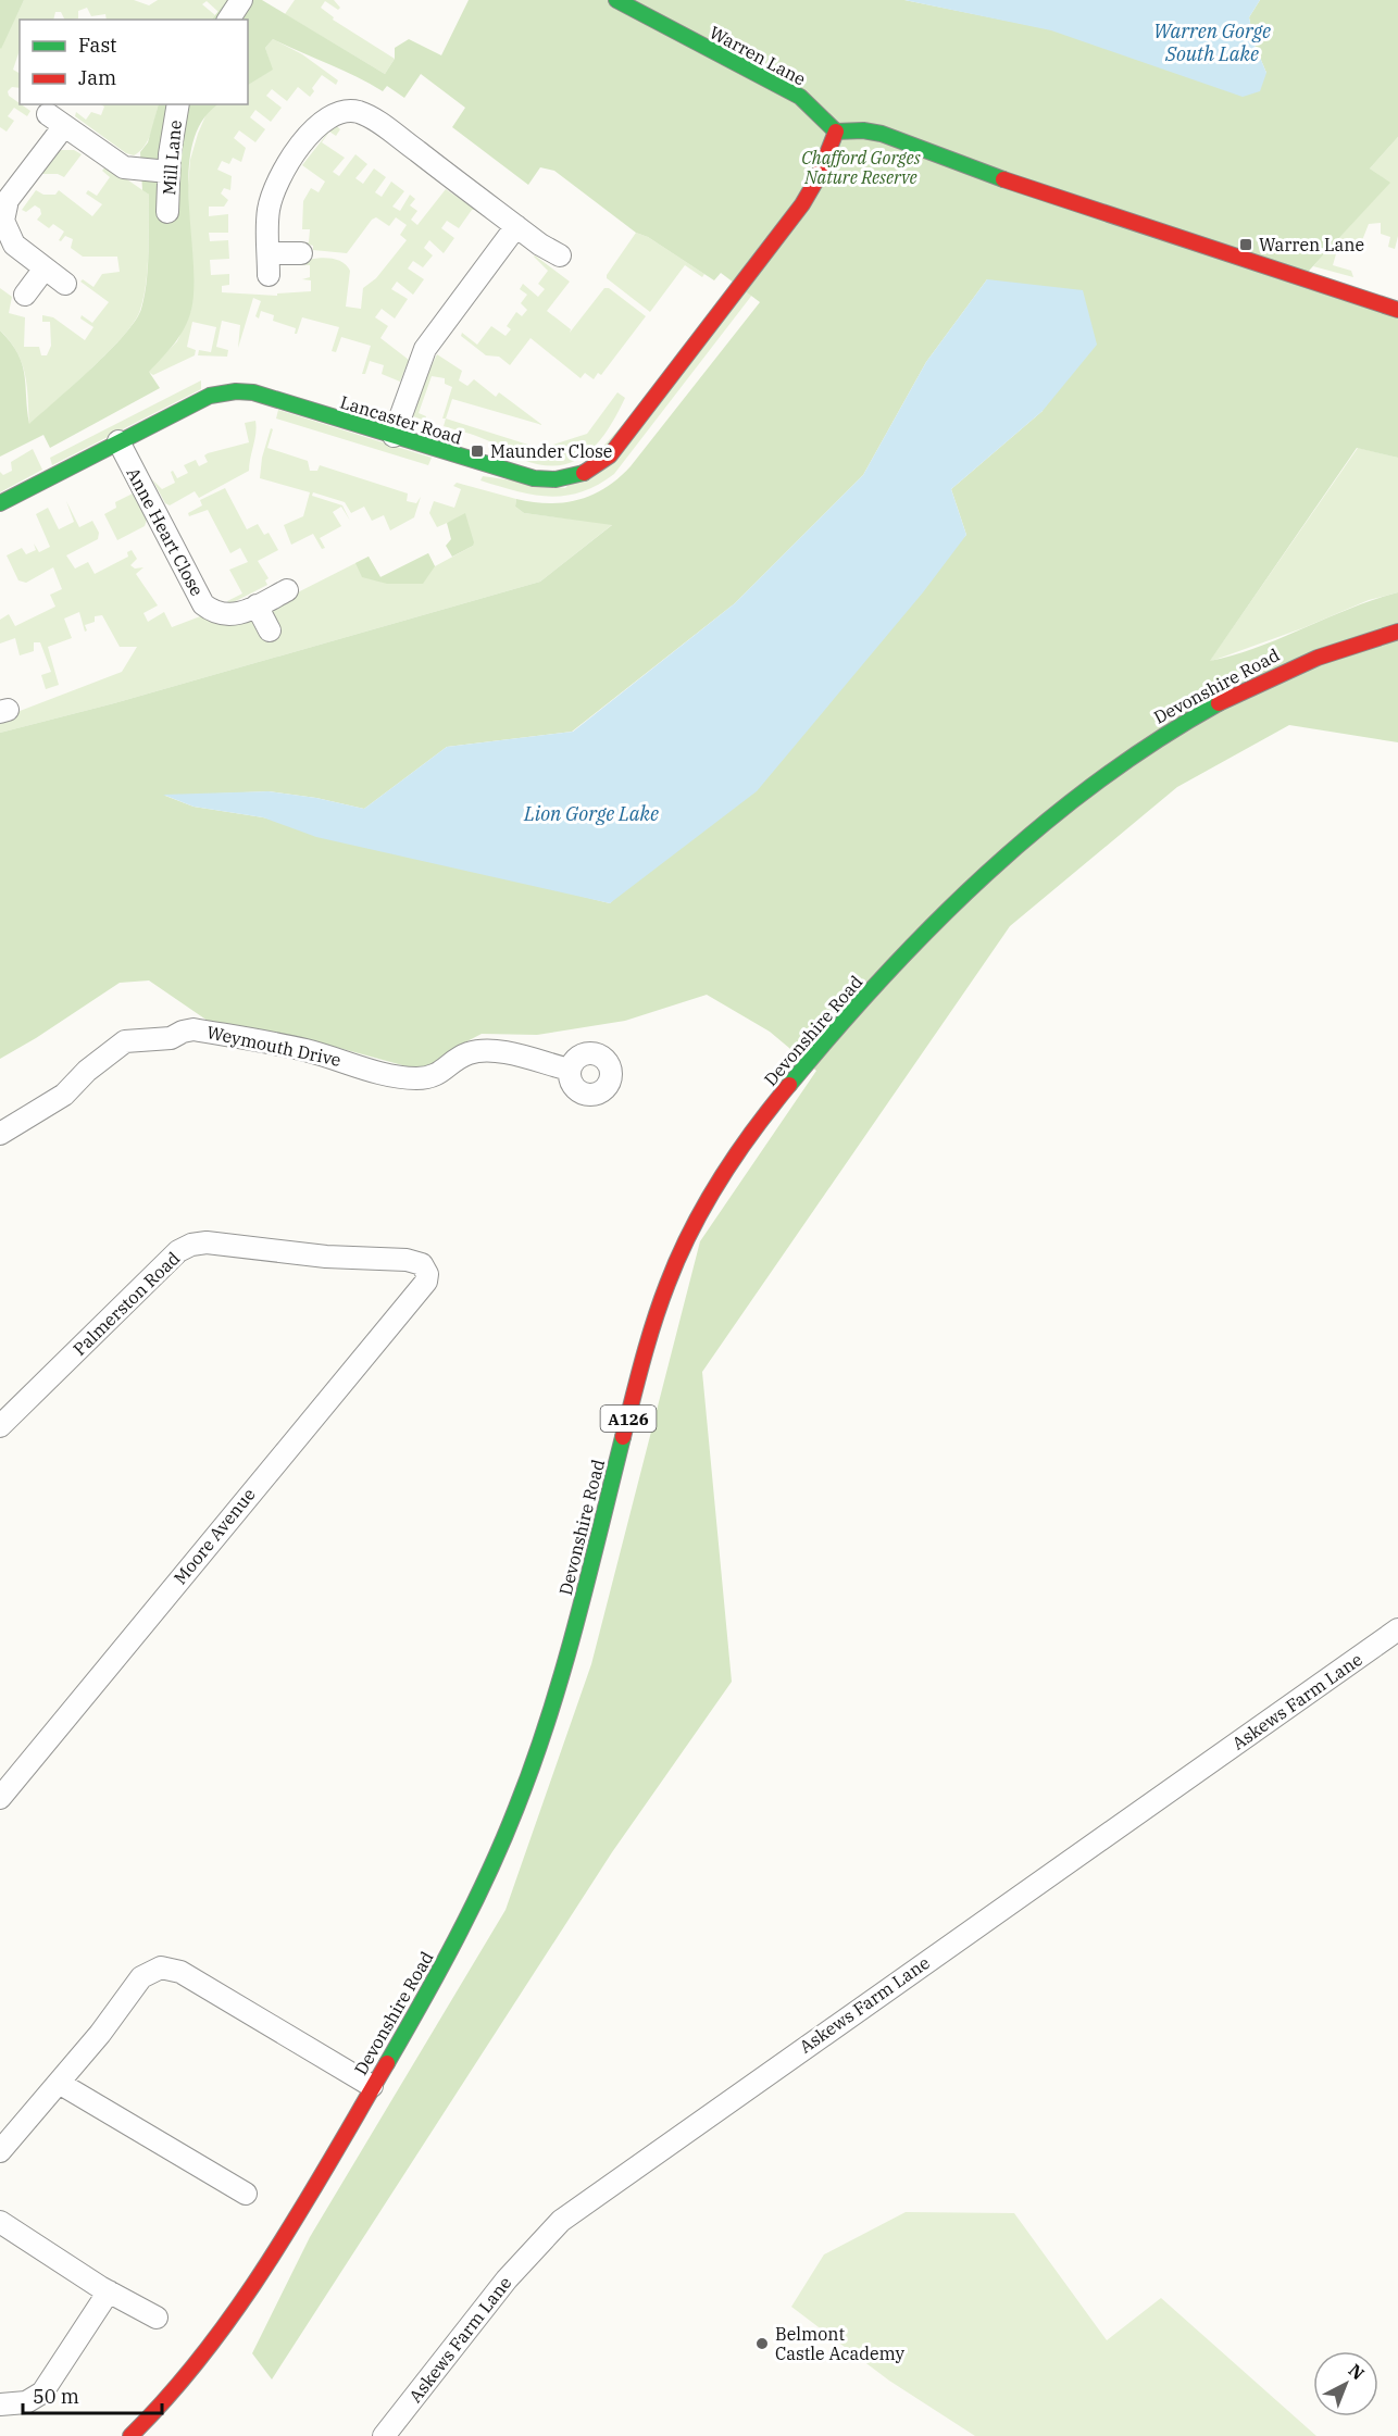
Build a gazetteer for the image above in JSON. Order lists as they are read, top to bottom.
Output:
{
  "streets": {
    "main road": [
      "Warren Lane",
      "Lancaster Road",
      "Devonshire Road",
      "A126"
    ],
    "street": [
      "Mill Lane",
      "Anne Heart Close",
      "Weymouth Drive",
      "Palmerston Road",
      "Moore Avenue",
      "Askews Farm Lane"
    ]
  },
  "crossings": [
    ["Warren Lane", "Lancaster Road"],
    ["Lancaster Road", "Anne Heart Close"],
    ["Palmerston Road", "Moore Avenue"]
  ],
  "water": ["Warren Gorge South Lake", "Lion Gorge Lake"],
  "parks": ["Chafford Gorges Nature Reserve"],
  "places": {
    "transit": ["Warren Lane", "Maunder Close"],
    "other": ["Belmont Castle Academy"]
  },
  "legend": ["Fast", "Jam"],
  "scale_bar": "50 m",
  "north": "top right"
}
